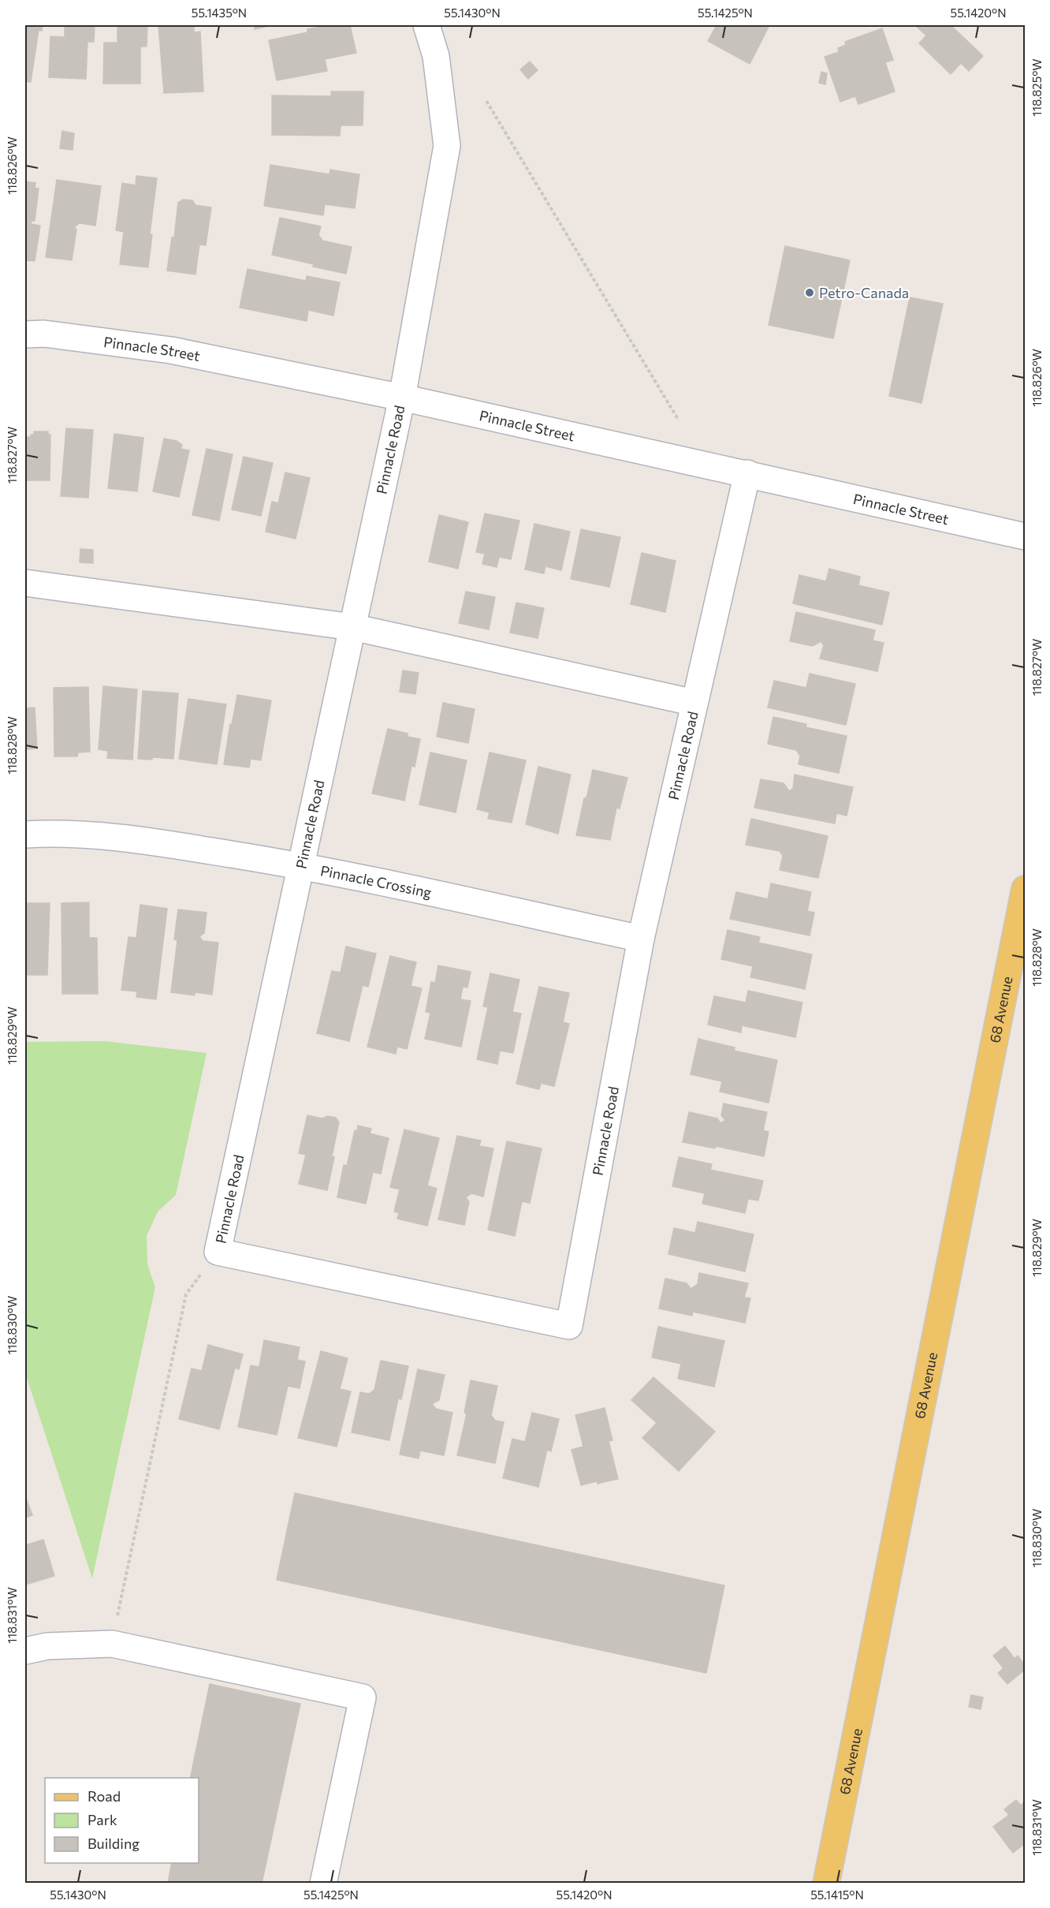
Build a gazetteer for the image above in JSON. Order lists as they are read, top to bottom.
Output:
{
  "streets": {
    "main road": ["68 Avenue"],
    "street": ["Pinnacle Street", "Pinnacle Road", "Pinnacle Crossing"]
  },
  "crossings": [
    ["Pinnacle Street", "Pinnacle Road"],
    ["Pinnacle Road", "Pinnacle Crossing"]
  ],
  "places": ["Petro-Canada"],
  "legend": ["Road", "Park", "Building"],
  "coordinates": [
    "55.1435°N",
    "55.1430°N",
    "55.1425°N",
    "55.1420°N",
    "118.825°W",
    "118.826°W",
    "118.827°W",
    "118.828°W",
    "118.829°W",
    "118.830°W",
    "118.831°W",
    "55.1415°N"
  ]
}
